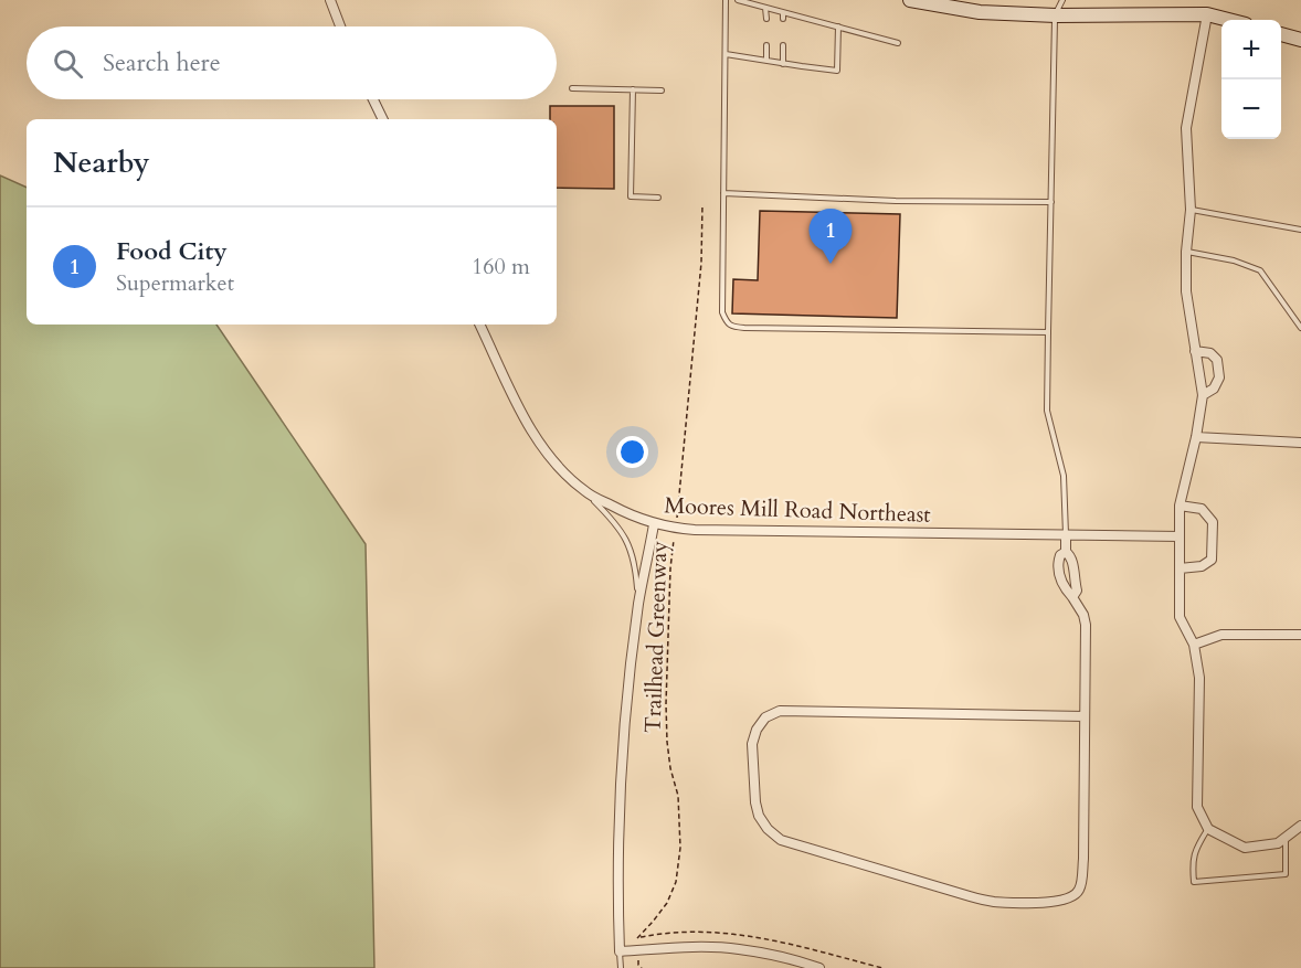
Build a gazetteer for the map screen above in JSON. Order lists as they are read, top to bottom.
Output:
{
  "streets": {
    "street": ["Moores Mill Road Northeast"],
    "path": ["Trailhead Greenway"]
  },
  "crossings": [
    ["Moores Mill Road Northeast", "Trailhead Greenway"]
  ],
  "page": {
    "map_buttons": ["+", "−"],
    "search": "Search here",
    "heading": "Nearby",
    "list": [
      {
        "mark": "1",
        "name": "Food City",
        "note": "Supermarket",
        "value": "160 m"
      }
    ],
    "pins": "1"
  }
}
